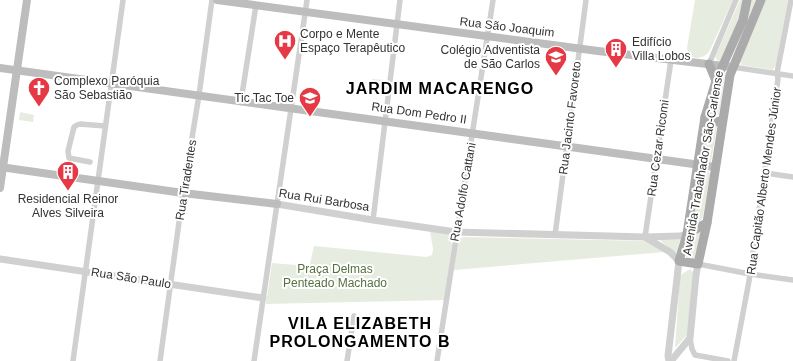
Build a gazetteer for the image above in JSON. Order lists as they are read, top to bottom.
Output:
{
  "streets": {
    "main road": [
      "Rua São Joaquim",
      "Rua Dom Pedro II",
      "Avenida Trabalhador São-Carlense",
      "Rua Rui Barbosa"
    ],
    "street": [
      "Rua Jacinto Favoreto",
      "Rua Cezar Ricomi",
      "Rua Tiradentes",
      "Rua Capitão Alberto Mendes Júnior",
      "Rua Adolfo Cattani",
      "Rua São Paulo"
    ]
  },
  "crossings": [
    ["Rua São Joaquim", "Rua Jacinto Favoreto"],
    ["Rua São Joaquim", "Rua Cezar Ricomi"],
    ["Rua São Joaquim", "Avenida Trabalhador São-Carlense"],
    ["Rua São Joaquim", "Rua Capitão Alberto Mendes Júnior"],
    ["Rua São Joaquim", "Rua Adolfo Cattani"],
    ["Rua Dom Pedro II", "Rua Jacinto Favoreto"],
    ["Rua Dom Pedro II", "Rua Cezar Ricomi"],
    ["Rua Dom Pedro II", "Avenida Trabalhador São-Carlense"],
    ["Rua Dom Pedro II", "Rua Tiradentes"],
    ["Rua Dom Pedro II", "Rua Adolfo Cattani"],
    ["Rua Jacinto Favoreto", "Rua Rui Barbosa"],
    ["Rua Cezar Ricomi", "Rua Rui Barbosa"],
    ["Avenida Trabalhador São-Carlense", "Rua Rui Barbosa"],
    ["Rua Tiradentes", "Rua Rui Barbosa"],
    ["Rua Tiradentes", "Rua São Paulo"],
    ["Rua Adolfo Cattani", "Rua Rui Barbosa"]
  ],
  "districts": ["JARDIM MACARENGO", "VILA ELIZABETH PROLONGAMENTO B"],
  "parks": ["Praça Delmas Penteado Machado"],
  "places": {
    "hospital": ["Corpo e Mente Espaço Terapêutico"],
    "building": ["Edifício Villa Lobos", "Residencial Reinor Alves Silveira"],
    "school or university": ["Colégio Adventista de São Carlos", "Tic Tac Toe"],
    "church": ["Complexo Paróquia São Sebastião"]
  }
}
